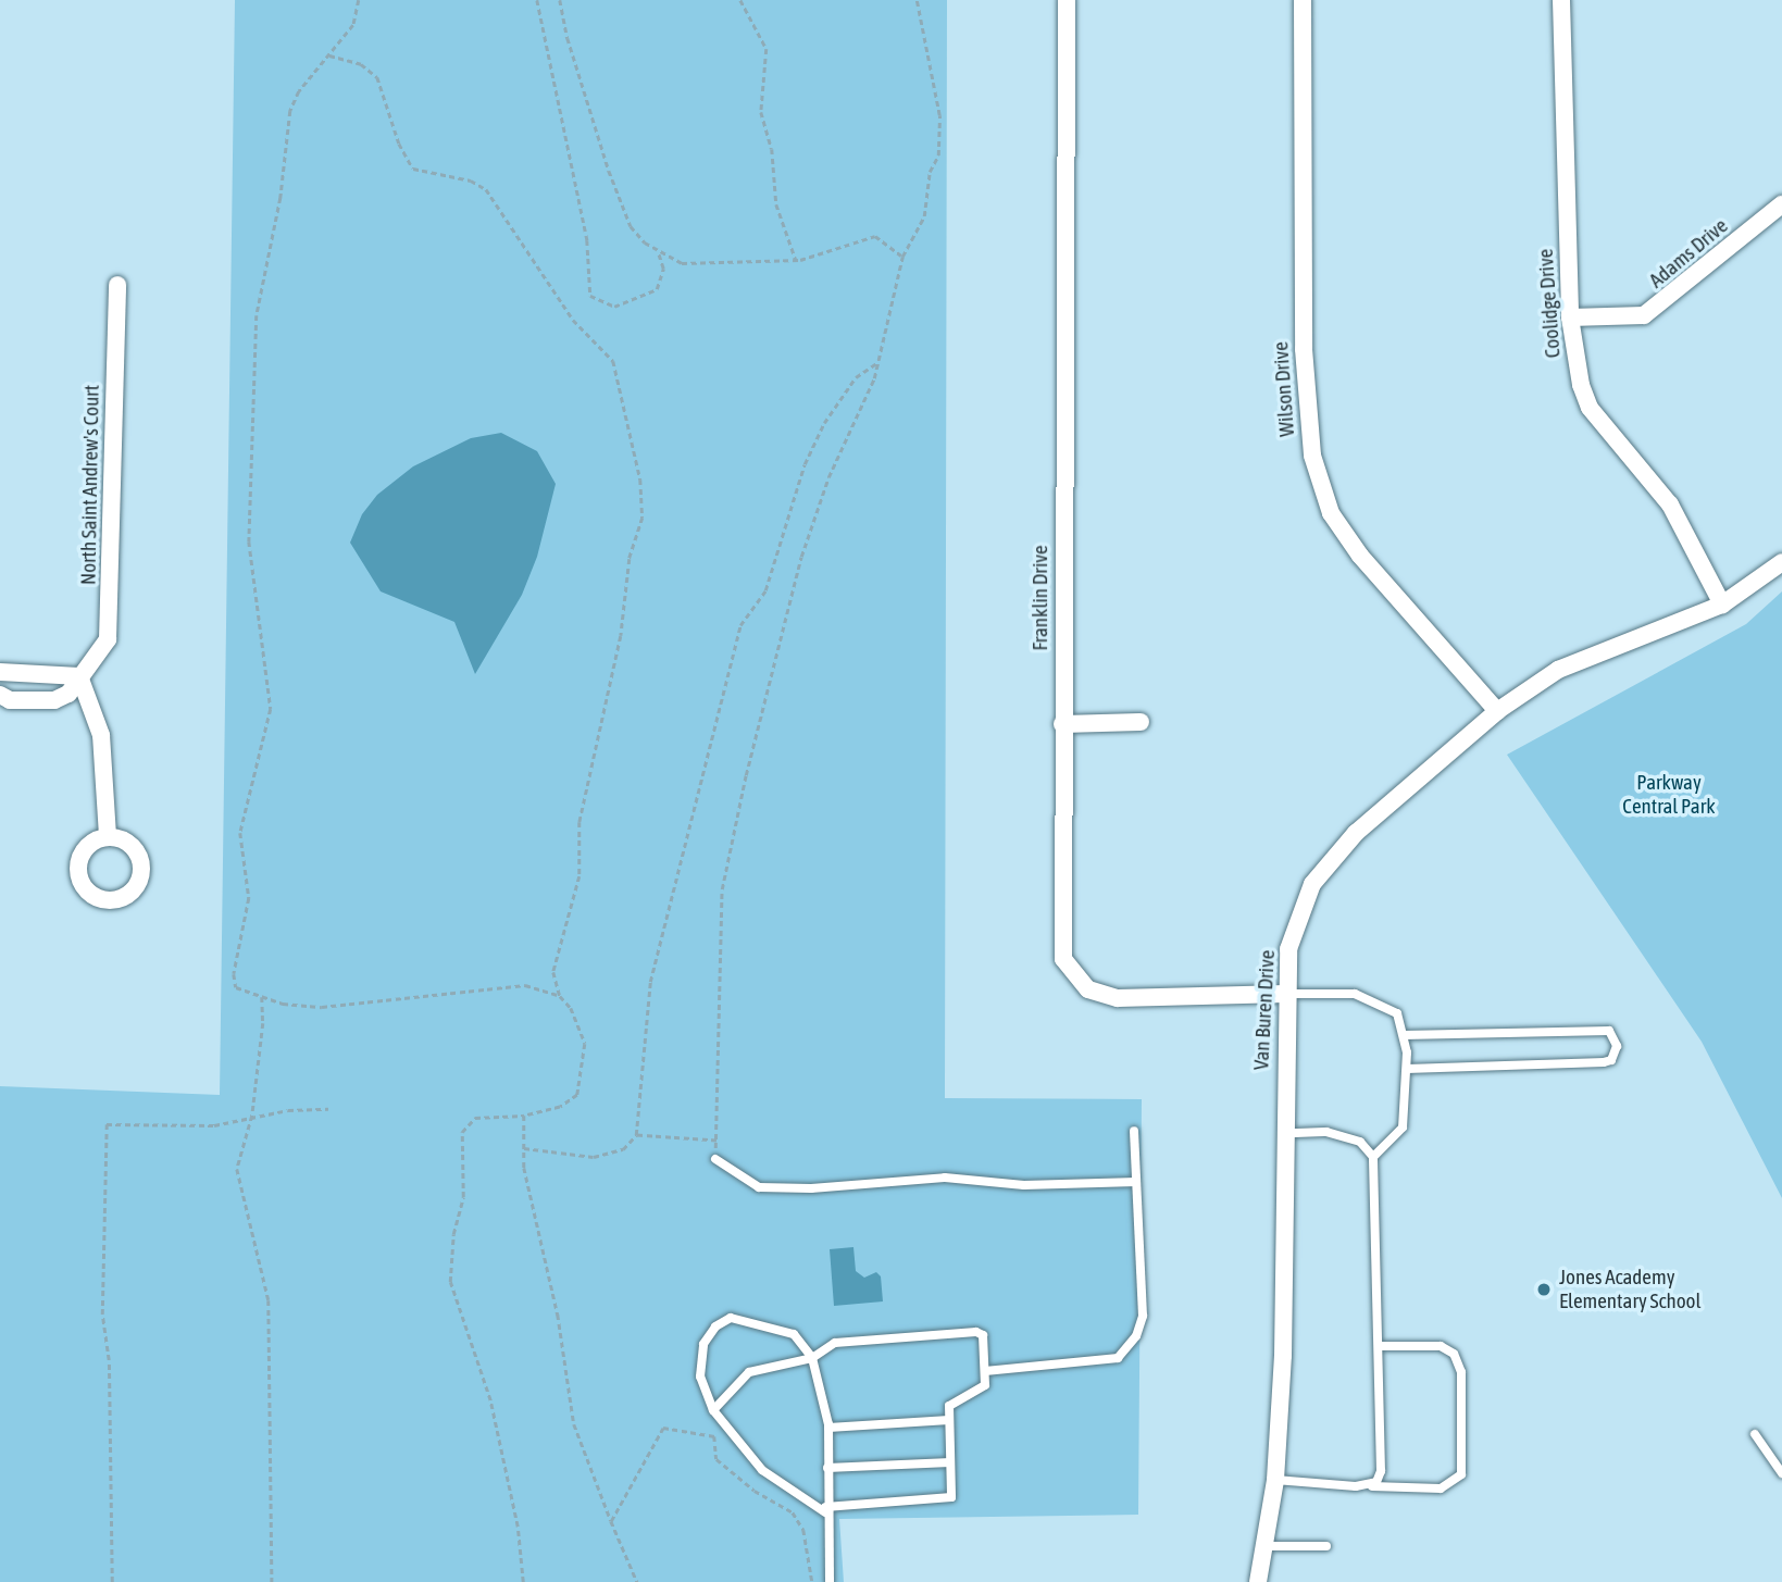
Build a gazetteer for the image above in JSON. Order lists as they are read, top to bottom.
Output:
{
  "streets": {
    "street": [
      "Adams Drive",
      "Coolidge Drive",
      "Wilson Drive",
      "North Saint Andrew's Court",
      "Franklin Drive",
      "Van Buren Drive"
    ]
  },
  "crossings": [
    ["Adams Drive", "Coolidge Drive"],
    ["Coolidge Drive", "Van Buren Drive"],
    ["Wilson Drive", "Van Buren Drive"],
    ["Franklin Drive", "Van Buren Drive"]
  ],
  "parks": ["Parkway Central Park"],
  "places": ["Jones Academy Elementary School"]
}
